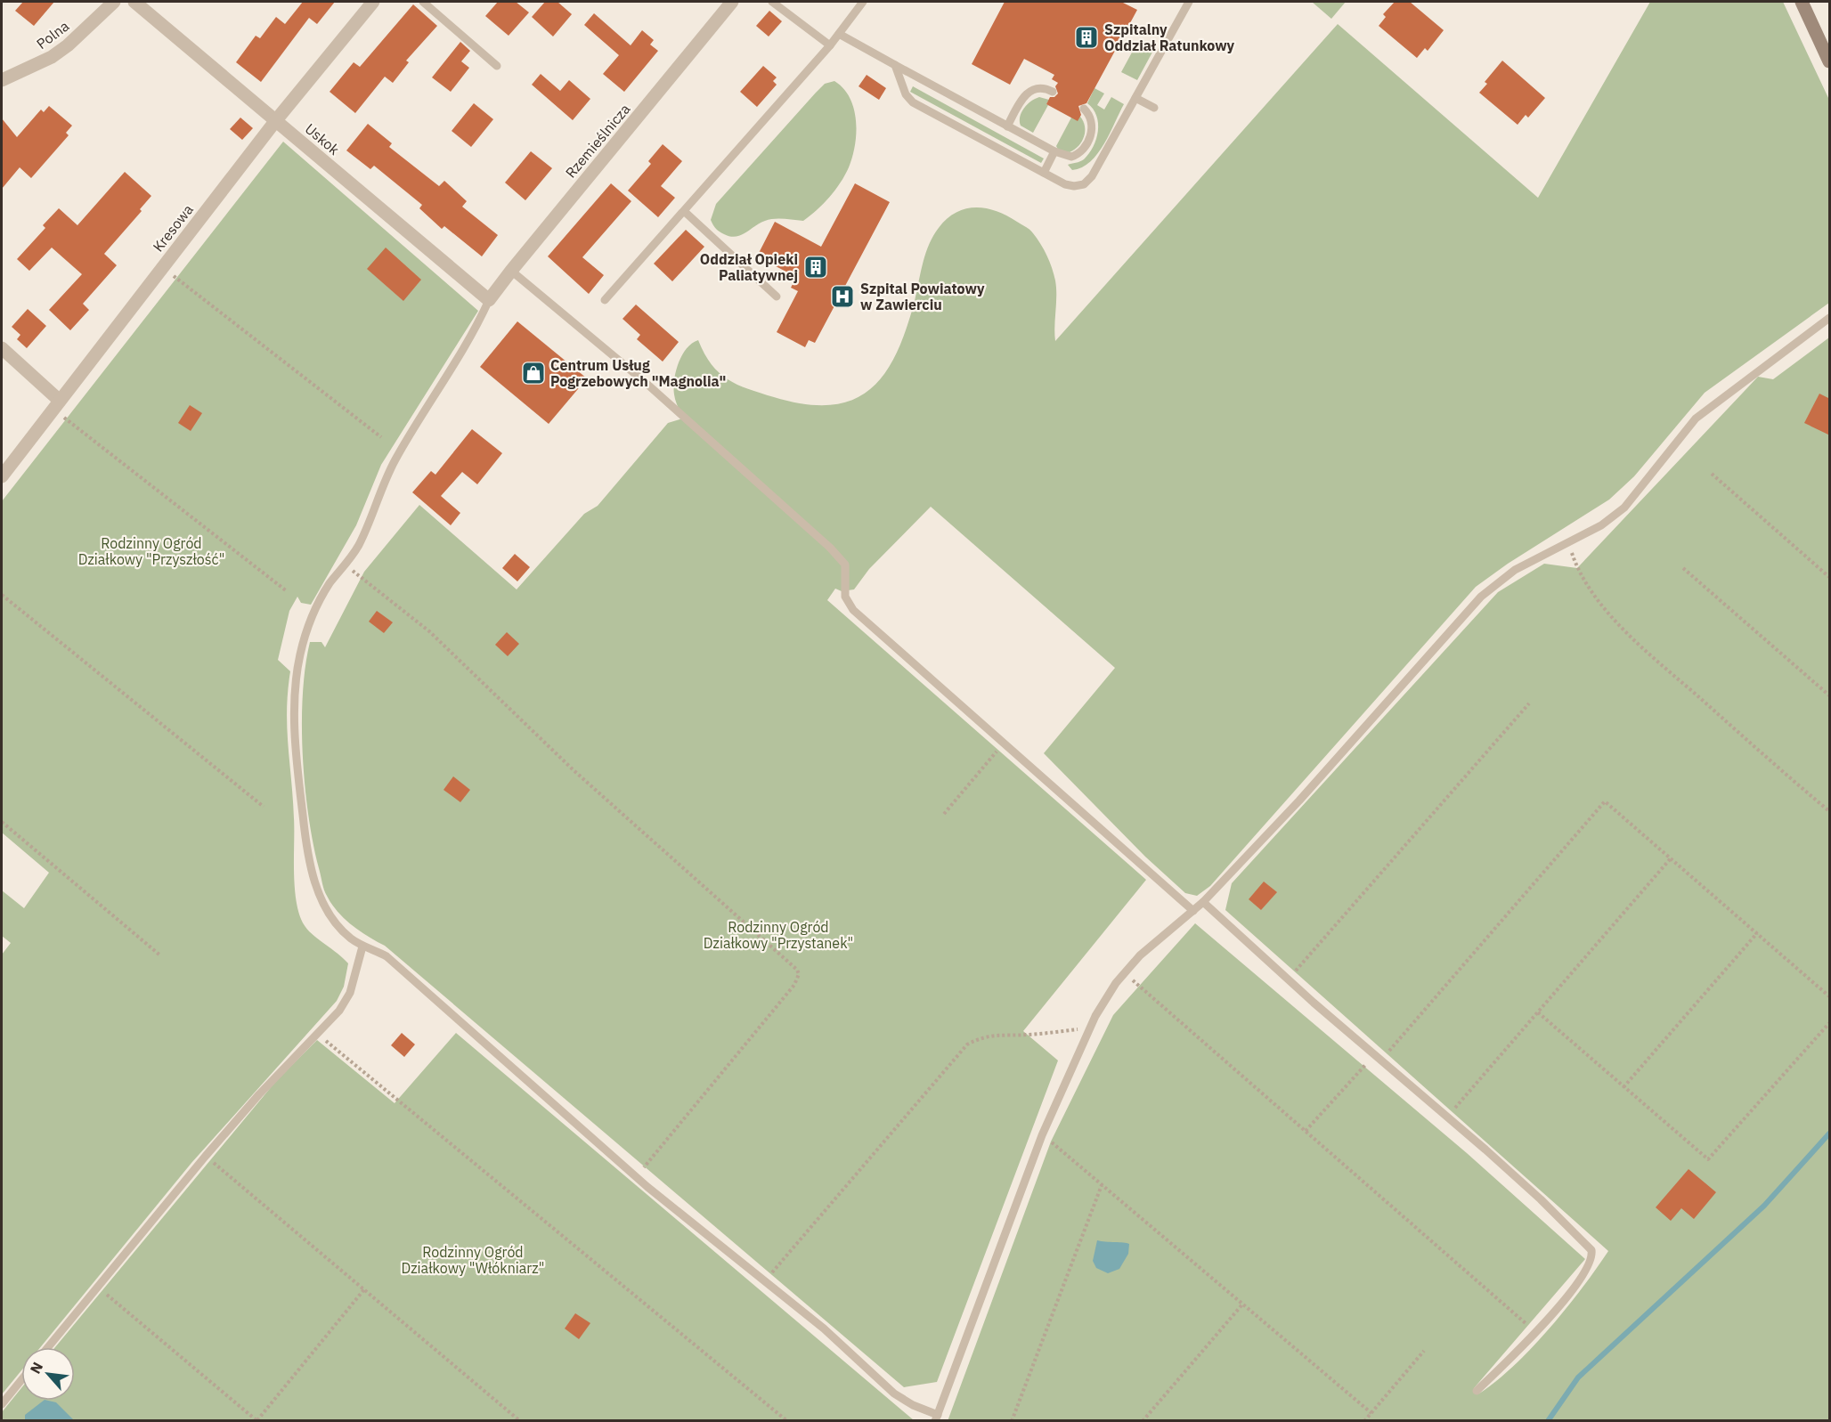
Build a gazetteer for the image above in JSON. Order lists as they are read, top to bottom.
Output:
{
  "streets": {
    "street": [
      "Polna",
      "Uskok",
      "Rzemieślnicza",
      "Kresowa"
    ]
  },
  "crossings": [
    ["Uskok", "Rzemieślnicza"],
    ["Uskok", "Kresowa"]
  ],
  "parks": ["Rodzinny Ogród Działkowy \"Przyszłość\"", "Rodzinny Ogród Działkowy \"Przystanek\"", "Rodzinny Ogród Działkowy \"Włókniarz\""],
  "places": {
    "building": ["Szpitalny Oddział Ratunkowy", "Oddział Opieki Paliatywnej"],
    "hospital": ["Szpital Powiatowy w Zawierciu"],
    "shop": ["Centrum Usług Pogrzebowych \"Magnolia\""]
  },
  "north": "top left"
}
